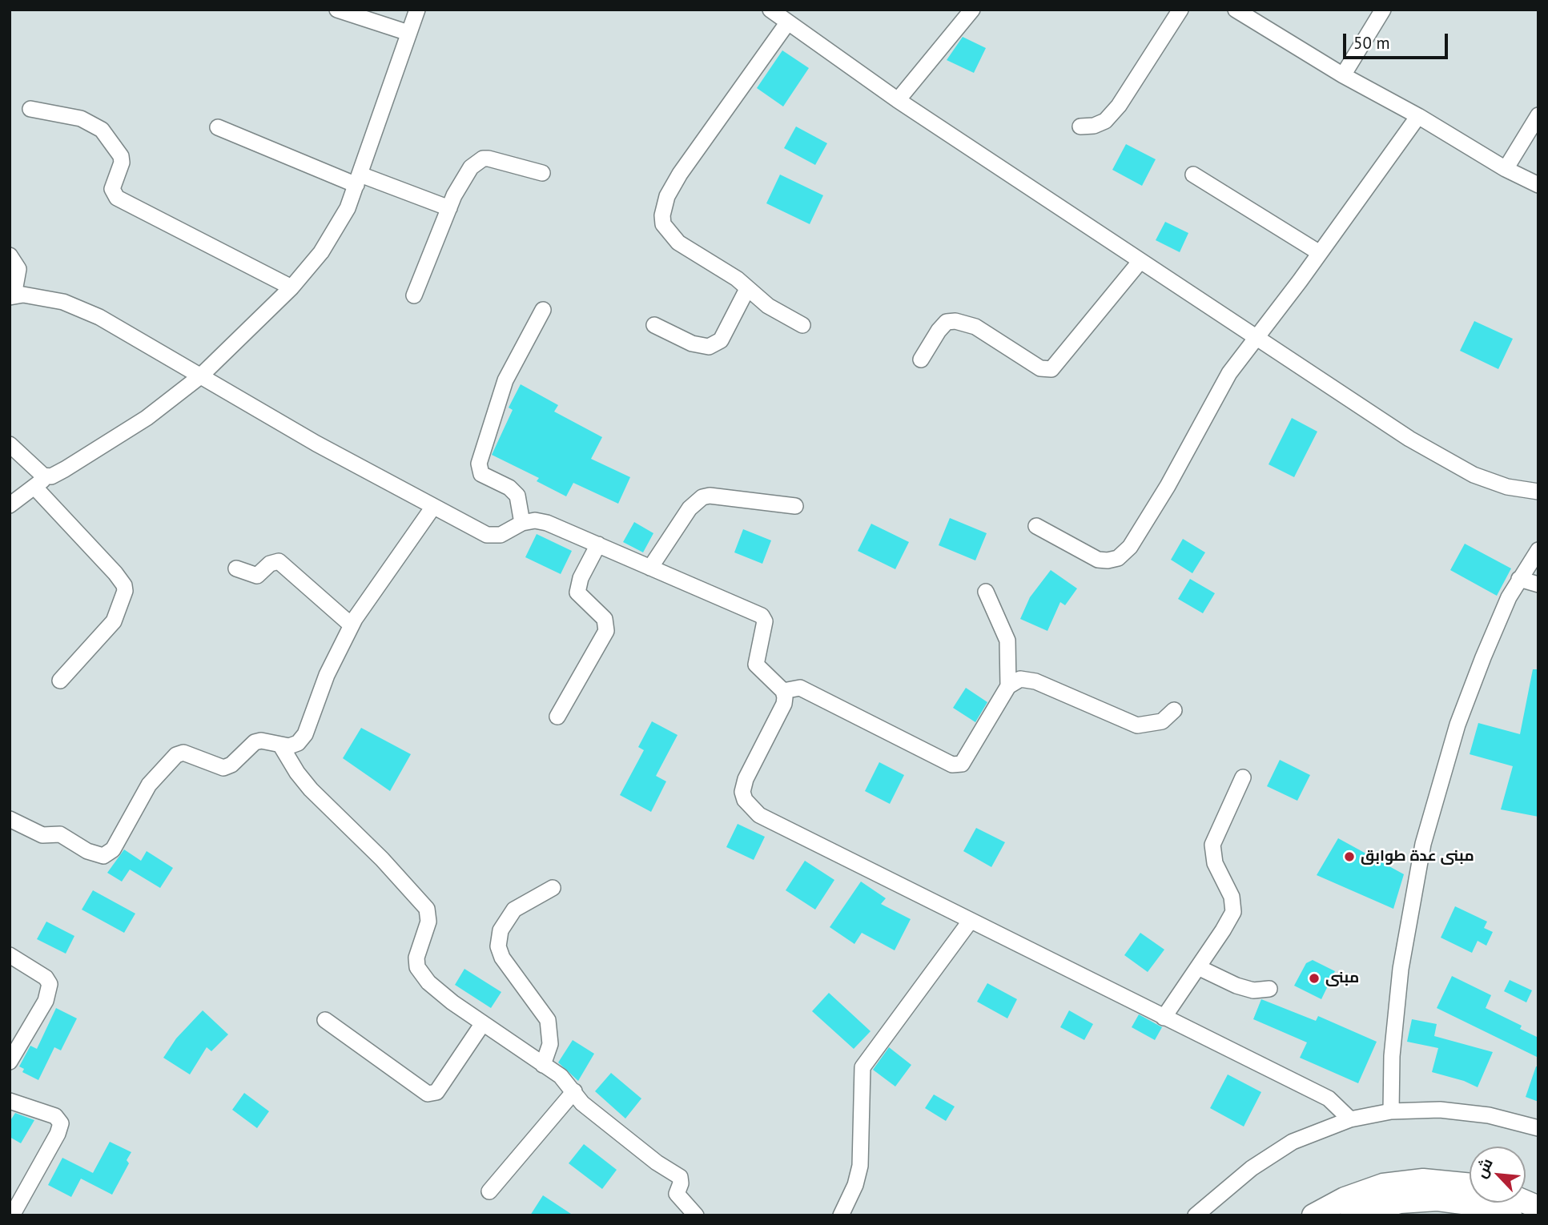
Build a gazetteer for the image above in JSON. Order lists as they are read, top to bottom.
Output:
{
  "places": ["مبنى عدة طوابق", "مبنى"],
  "scale_bar": "50 m",
  "north": "top left"
}
